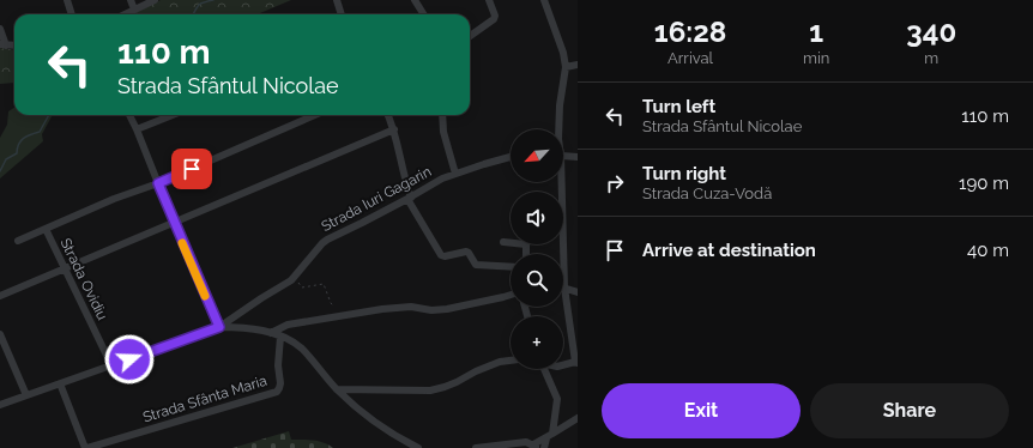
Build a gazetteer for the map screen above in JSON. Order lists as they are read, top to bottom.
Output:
{
  "streets": {
    "street": ["Strada Iuri Gagarin", "Strada Ovidiu", "Strada Sfânta Maria"]
  },
  "crossings": [
    ["Strada Iuri Gagarin", "Strada Ovidiu"]
  ],
  "north": "bottom left",
  "page": {
    "eta": [
      "16:28",
      "Arrival",
      "1",
      "min",
      "340",
      "m"
    ],
    "turn": ["110 m", "Strada Sfântul Nicolae"],
    "list": [
      {
        "name": "Turn left",
        "note": "Strada Sfântul Nicolae",
        "value": "110 m"
      },
      {
        "name": "Turn right",
        "note": "Strada Cuza-Vodă",
        "value": "190 m"
      },
      {
        "name": "Arrive at destination",
        "value": "40 m"
      }
    ],
    "map_buttons": "+",
    "buttons": ["Exit", "Share"]
  }
}
